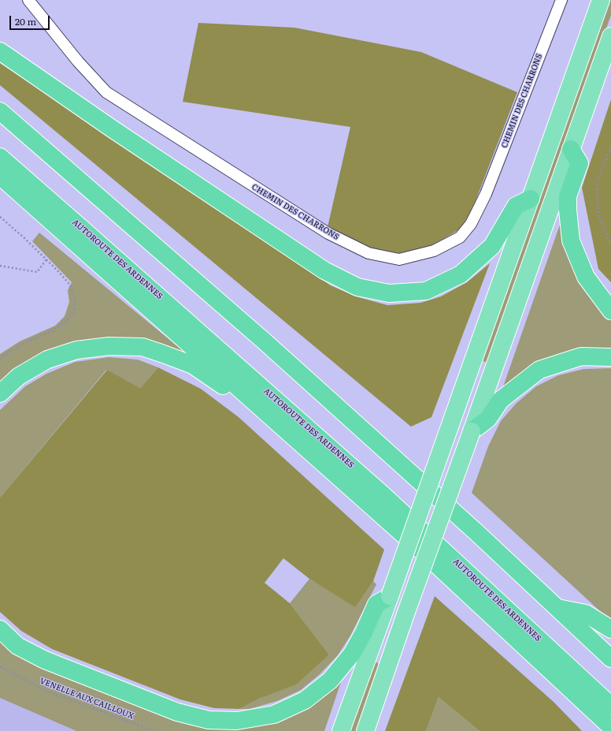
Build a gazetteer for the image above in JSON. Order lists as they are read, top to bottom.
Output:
{
  "streets": {
    "highway": ["AUTOROUTE DES ARDENNES"],
    "street": ["CHEMIN DES CHARRONS"],
    "path": ["VENELLE AUX CAILLOUX"]
  },
  "scale_bar": "20 m"
}
